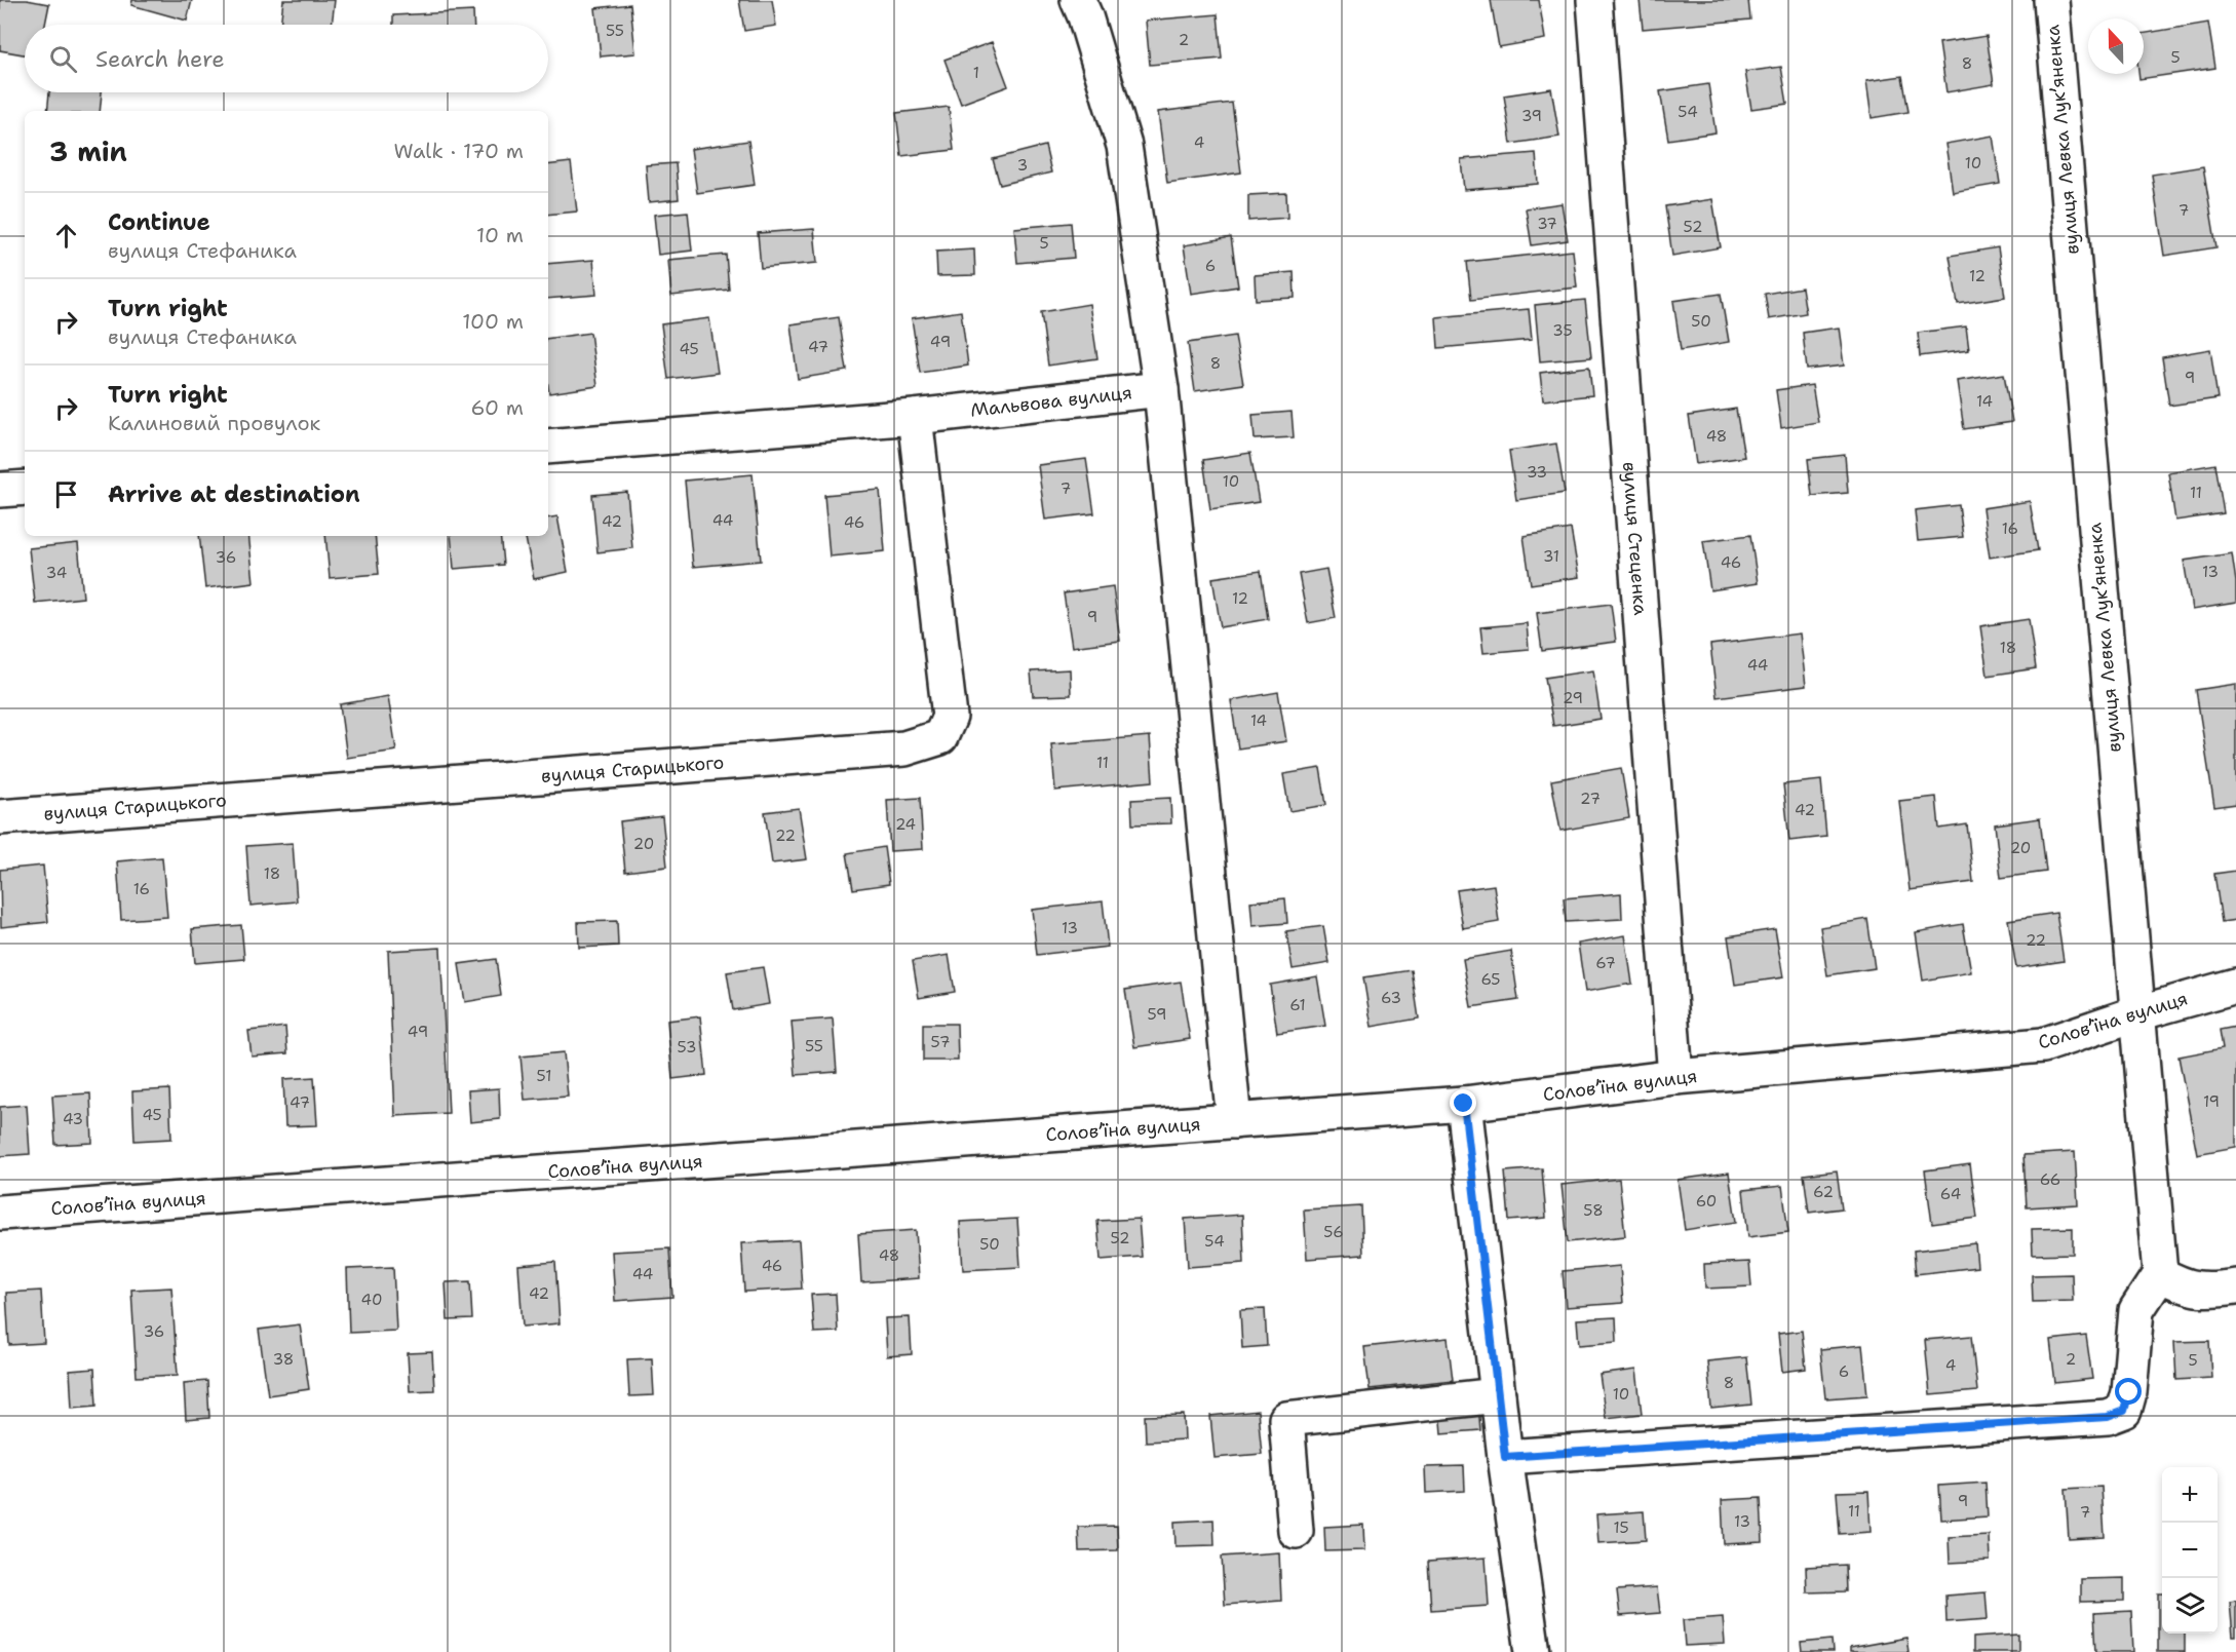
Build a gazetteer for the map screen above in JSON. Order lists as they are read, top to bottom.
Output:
{
  "streets": {
    "street": [
      "вулиця Левка Лукʼяненка",
      "Мальвова вулиця",
      "вулиця Стеценка",
      "вулиця Старицького",
      "Соловʼїна вулиця"
    ]
  },
  "crossings": [
    ["вулиця Левка Лукʼяненка", "Соловʼїна вулиця"],
    ["Мальвова вулиця", "вулиця Старицького"],
    ["вулиця Стеценка", "Соловʼїна вулиця"]
  ],
  "house_numbers": [
    "55",
    "2",
    "5",
    "8",
    "1",
    "54",
    "39",
    "4",
    "10",
    "3",
    "7",
    "37",
    "52",
    "5",
    "6",
    "12",
    "50",
    "35",
    "49",
    "47",
    "45",
    "8",
    "9",
    "14",
    "48",
    "33",
    "10",
    "7",
    "11",
    "44",
    "42",
    "46",
    "16",
    "31",
    "36",
    "46",
    "13",
    "34",
    "12",
    "9",
    "18",
    "44",
    "29",
    "14",
    "11",
    "27",
    "42",
    "24",
    "22",
    "20",
    "20",
    "18",
    "16",
    "13",
    "22",
    "67",
    "65",
    "63",
    "61",
    "59",
    "49",
    "57",
    "55",
    "53",
    "51",
    "19",
    "47",
    "45",
    "43",
    "66",
    "62",
    "64",
    "60",
    "58",
    "56",
    "52",
    "54",
    "50",
    "48",
    "46",
    "44",
    "42",
    "40",
    "36",
    "38",
    "2",
    "5",
    "4",
    "6",
    "8",
    "10",
    "9",
    "11",
    "7",
    "13",
    "15"
  ],
  "north": "top",
  "page": {
    "search": "Search here",
    "heading": ["3 min", "Walk · 170 m"],
    "list": [
      ["Continue", "вулиця Стефаника", "10 m"],
      ["Turn right", "вулиця Стефаника", "100 m"],
      ["Turn right", "Калиновий провулок", "60 m"],
      "Arrive at destination"
    ],
    "map_buttons": ["+", "−"]
  }
}
